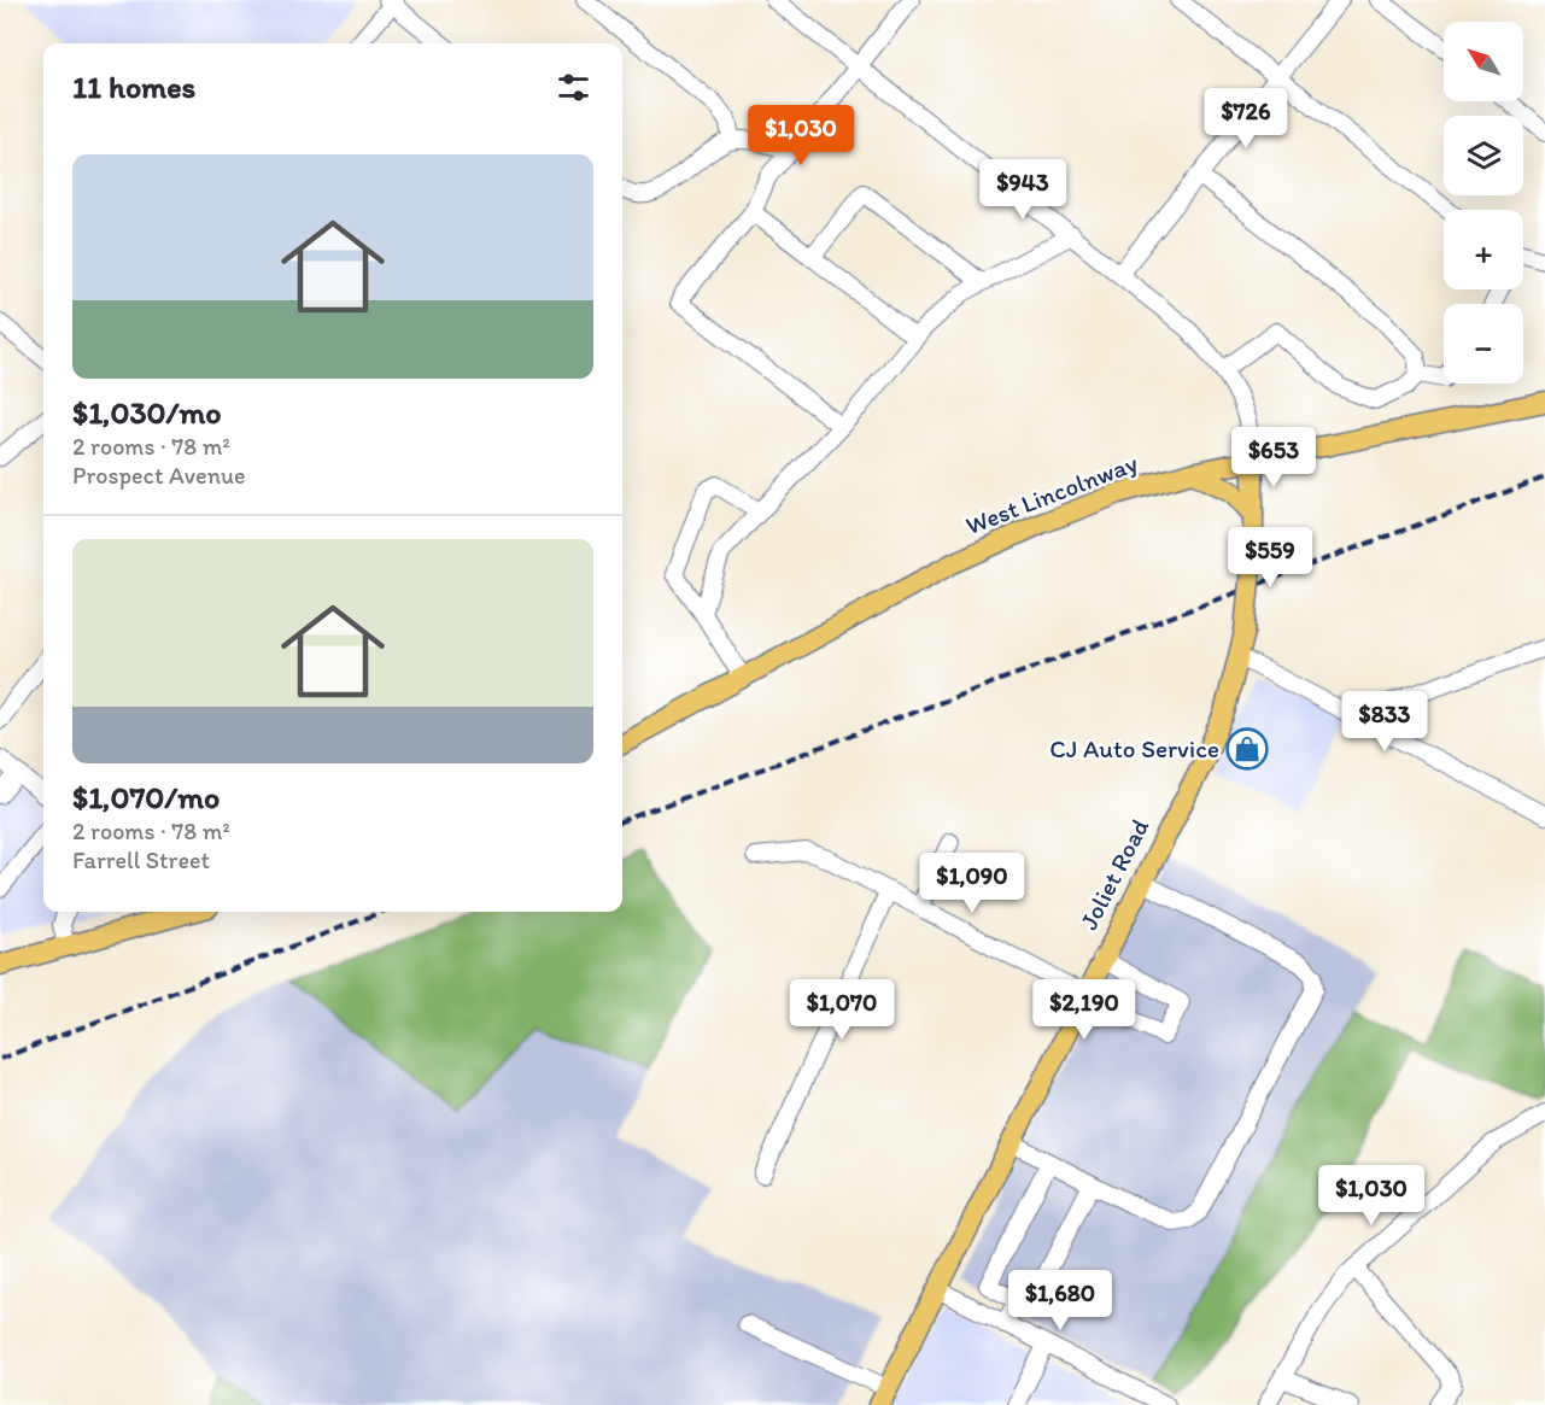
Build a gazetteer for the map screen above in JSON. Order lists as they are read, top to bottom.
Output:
{
  "streets": {
    "main road": ["West Lincolnway", "Joliet Road"]
  },
  "crossings": [
    ["West Lincolnway", "Joliet Road"]
  ],
  "places": {
    "shop": ["CJ Auto Service"]
  },
  "north": "top left",
  "page": {
    "map_buttons": ["+", "−"],
    "heading": "11 homes",
    "price": [
      "$726",
      "$1,030",
      "$943",
      "$653",
      "$559",
      "$833",
      "$1,090",
      "$1,070",
      "$2,190",
      "$1,030",
      "$1,680"
    ],
    "list": [
      {
        "name": "$1,030/mo",
        "note": "2 rooms · 78 m² · Prospect Avenue"
      },
      {
        "name": "$1,070/mo",
        "note": "2 rooms · 78 m² · Farrell Street"
      }
    ]
  }
}
